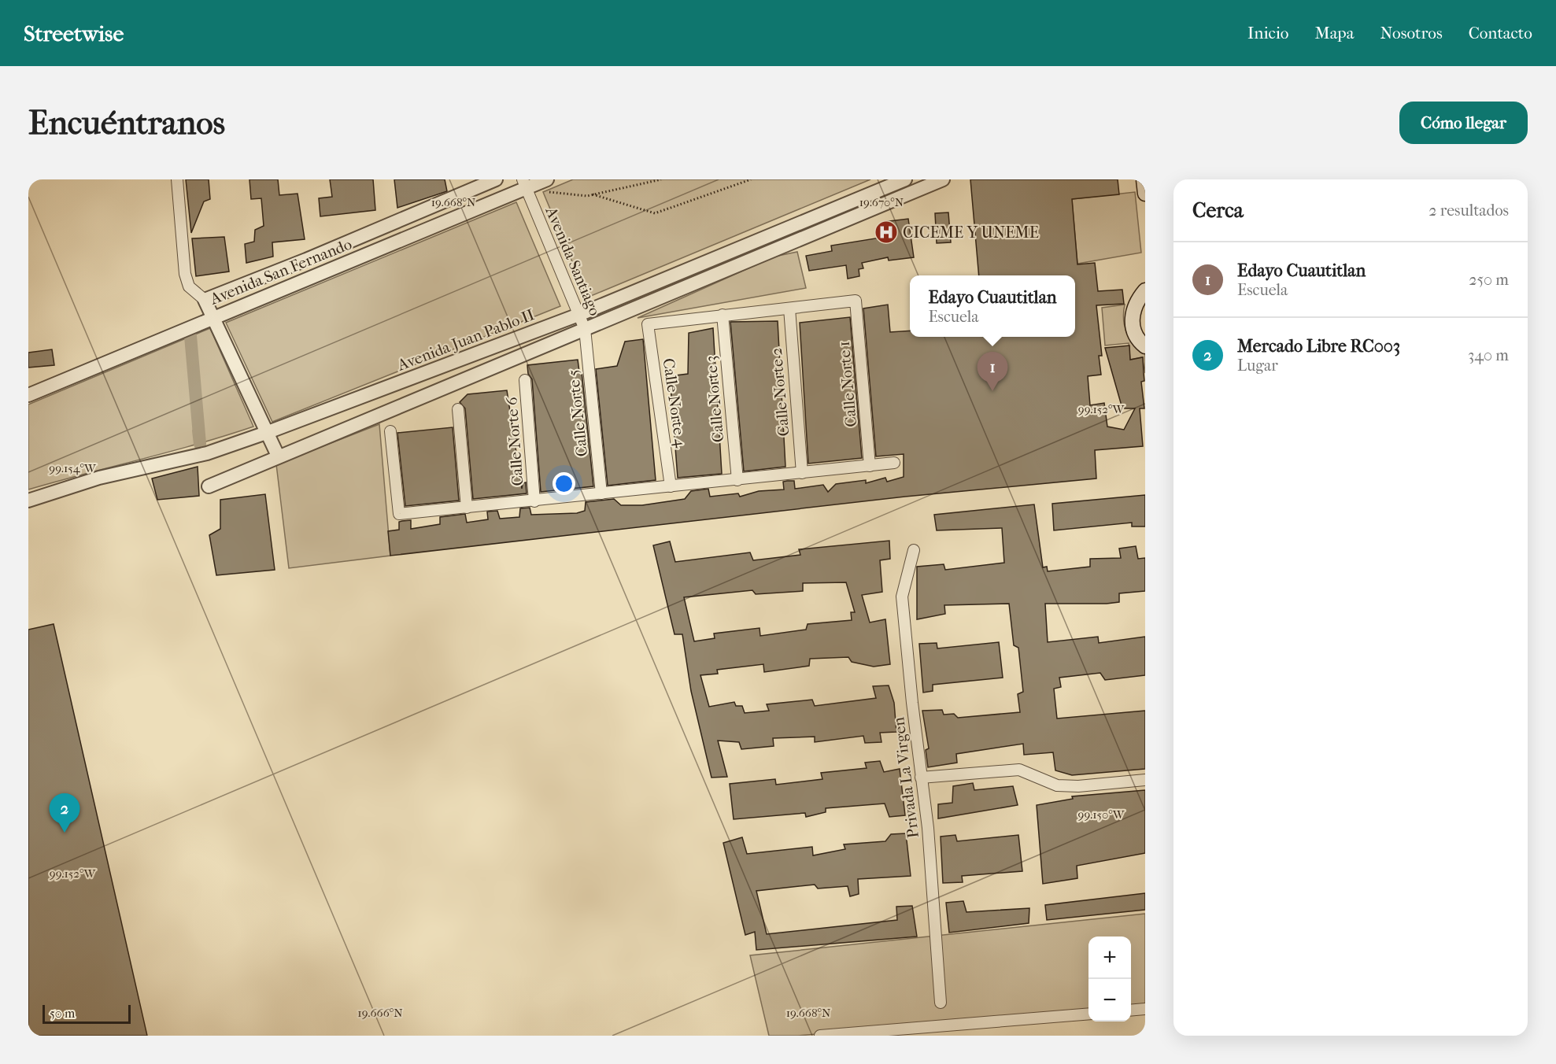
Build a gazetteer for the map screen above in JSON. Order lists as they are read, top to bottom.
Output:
{
  "streets": {
    "street": [
      "Avenida Santiago",
      "Avenida San Fernando",
      "Avenida Juan Pablo II",
      "Calle Norte 1",
      "Calle Norte 2",
      "Calle Norte 3",
      "Calle Norte 4",
      "Calle Norte 5",
      "Calle Norte 6",
      "Privada La Virgen"
    ]
  },
  "crossings": [
    ["Avenida Santiago", "Avenida San Fernando"],
    ["Avenida Santiago", "Avenida Juan Pablo II"],
    ["Avenida Santiago", "Calle Norte 5"],
    ["Calle Norte 1", "Calle Norte 2"],
    ["Calle Norte 3", "Calle Norte 4"]
  ],
  "places": {
    "hospital": ["CICEME Y UNEME"]
  },
  "scale_bar": "50 m",
  "page": {
    "header": "Streetwise",
    "nav": [
      "Inicio",
      "Mapa",
      "Nosotros",
      "Contacto"
    ],
    "buttons": "Cómo llegar",
    "title": "Encuéntranos",
    "heading": ["Cerca", "2 resultados"],
    "list": [
      {
        "mark": "1",
        "name": "Edayo Cuautitlan",
        "note": "Escuela",
        "value": "250 m"
      },
      {
        "mark": "2",
        "name": "Mercado Libre RC003",
        "note": "Lugar",
        "value": "340 m"
      }
    ],
    "popup": ["Edayo Cuautitlan", "Escuela"],
    "pins": ["1", "2"],
    "map_buttons": ["+", "−"],
    "scale": "50 m"
  },
  "coordinates": [
    "19.670°N",
    "19.668°N",
    "99.152°W",
    "99.154°W",
    "99.150°W",
    "19.666°N"
  ]
}
